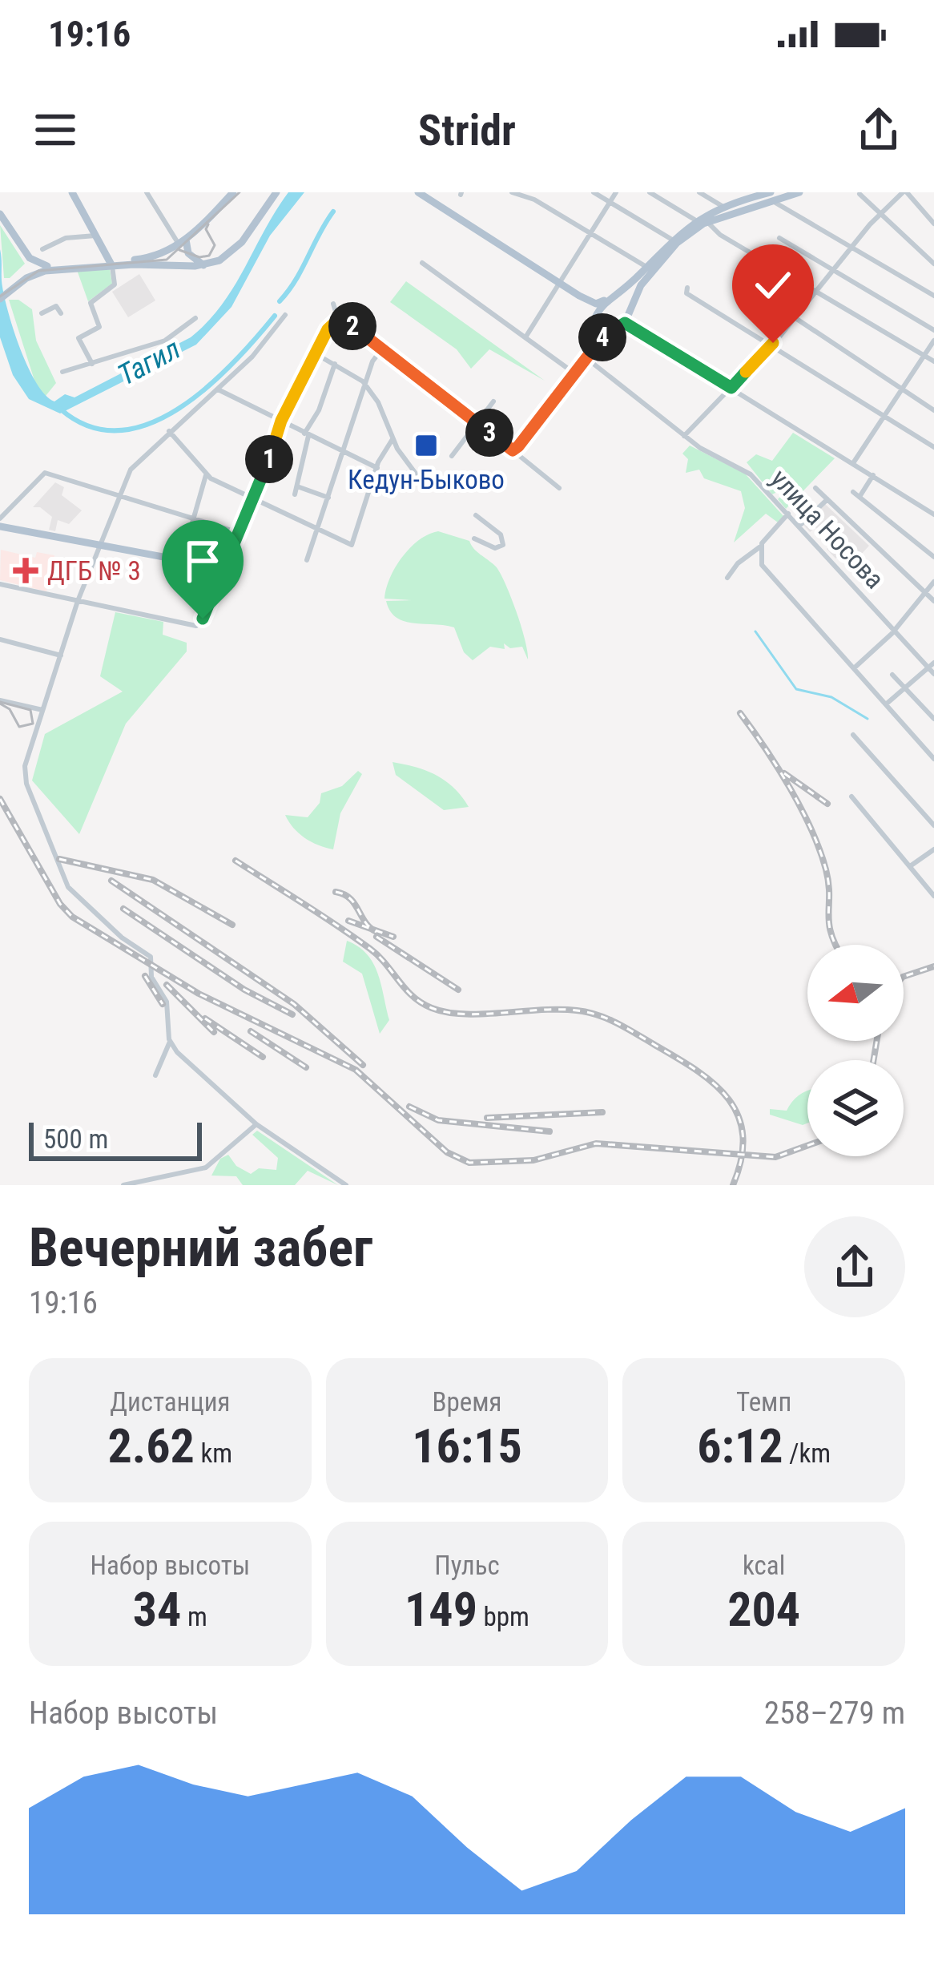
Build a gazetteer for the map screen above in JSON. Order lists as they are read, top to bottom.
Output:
{
  "streets": {
    "street": ["улица Носова"]
  },
  "water": ["Тагил"],
  "places": {
    "transit": ["Кедун-Быково"],
    "health": ["ДГБ № 3"]
  },
  "scale_bar": "500 m",
  "north": "left",
  "page": {
    "status": "19:16",
    "header": "Stridr",
    "pins": [
      "2",
      "4",
      "3",
      "1"
    ],
    "scale": "500 m",
    "heading": ["Вечерний забег", "19:16"],
    "stats": [
      ["Дистанция", "2.62 km"],
      ["Время", "16:15"],
      ["Темп", "6:12 /km"],
      ["Набор высоты", "34 m"],
      ["Пульс", "149 bpm"],
      ["kcal", "204"]
    ],
    "chart": ["Набор высоты", "258–279 m"]
  }
}
